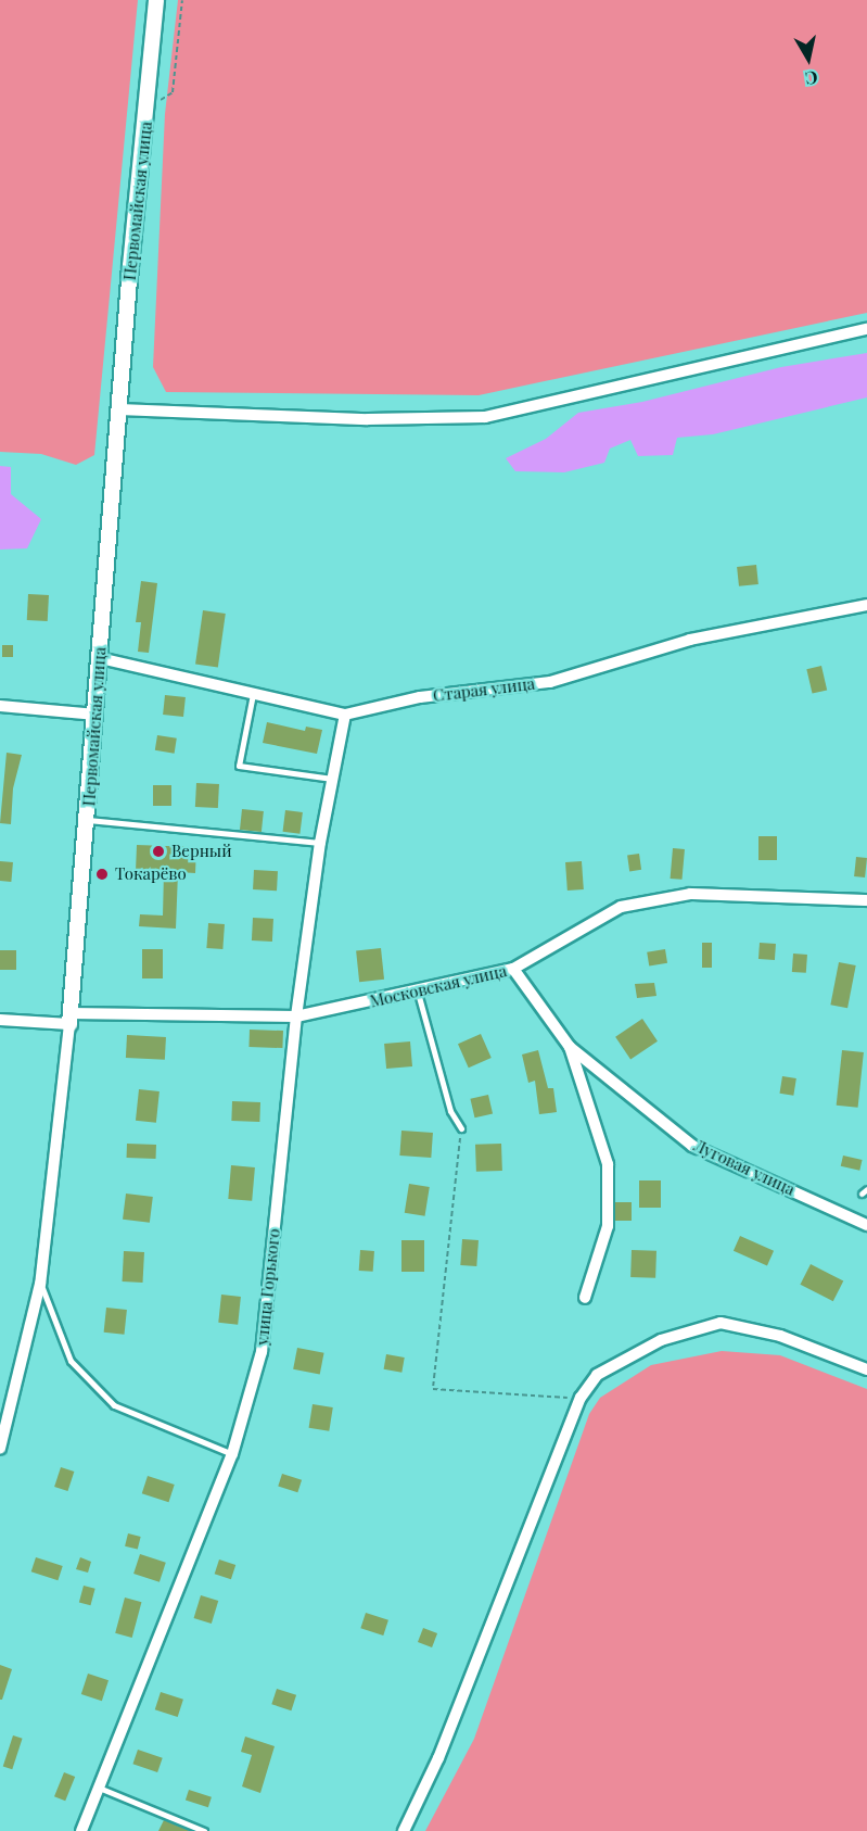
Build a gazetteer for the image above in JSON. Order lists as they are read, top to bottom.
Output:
{
  "streets": {
    "street": [
      "Первомайская улица",
      "Старая улица",
      "Московская улица",
      "Луговая улица",
      "улица Горького"
    ]
  },
  "crossings": [
    ["Первомайская улица", "Старая улица"],
    ["Первомайская улица", "Московская улица"],
    ["Старая улица", "улица Горького"],
    ["Московская улица", "улица Горького"]
  ],
  "places": ["Верный", "Токарёво"],
  "north": "bottom"
}
